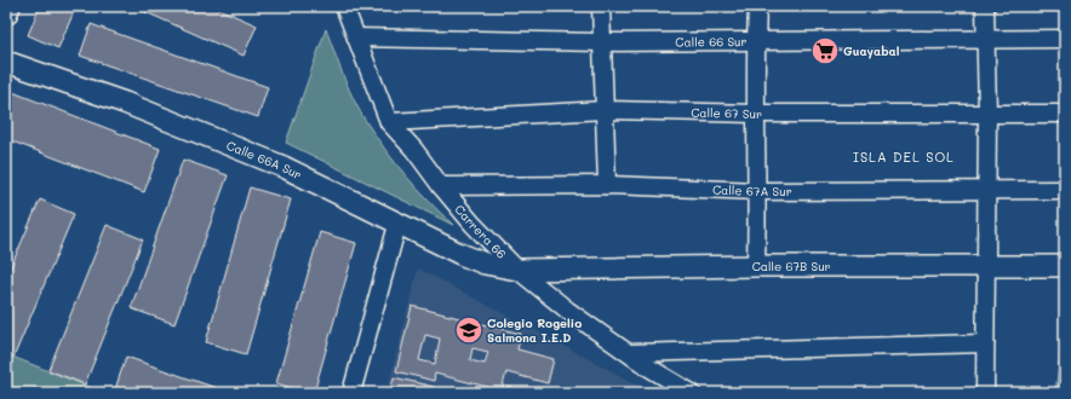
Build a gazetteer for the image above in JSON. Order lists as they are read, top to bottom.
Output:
{
  "streets": {
    "street": [
      "Calle 66 Sur",
      "Calle 67 Sur",
      "Calle 66A Sur",
      "Calle 67A Sur",
      "Carrera 66",
      "Calle 67B Sur"
    ]
  },
  "crossings": [
    ["Calle 66 Sur", "Carrera 66"],
    ["Calle 67 Sur", "Carrera 66"],
    ["Calle 66A Sur", "Carrera 66"],
    ["Calle 66A Sur", "Calle 67B Sur"],
    ["Calle 67A Sur", "Carrera 66"],
    ["Carrera 66", "Calle 67B Sur"]
  ],
  "districts": ["ISLA DEL SOL"],
  "places": {
    "supermarket": ["Guayabal"],
    "school or university": ["Colegio Rogelio Salmona I.E.D"]
  }
}
